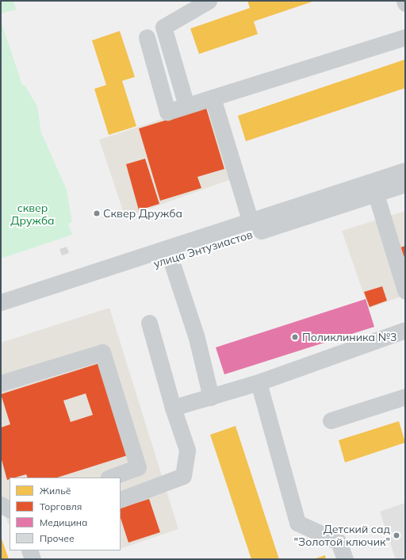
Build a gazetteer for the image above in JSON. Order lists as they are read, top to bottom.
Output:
{
  "streets": {
    "street": ["улица Энтузиастов"]
  },
  "parks": ["сквер Дружба"],
  "places": ["Сквер Дружба", "Поликлиника №3", "Детский сад \"Золотой ключик\""],
  "legend": [
    "Жильё",
    "Торговля",
    "Медицина",
    "Прочее"
  ]
}
